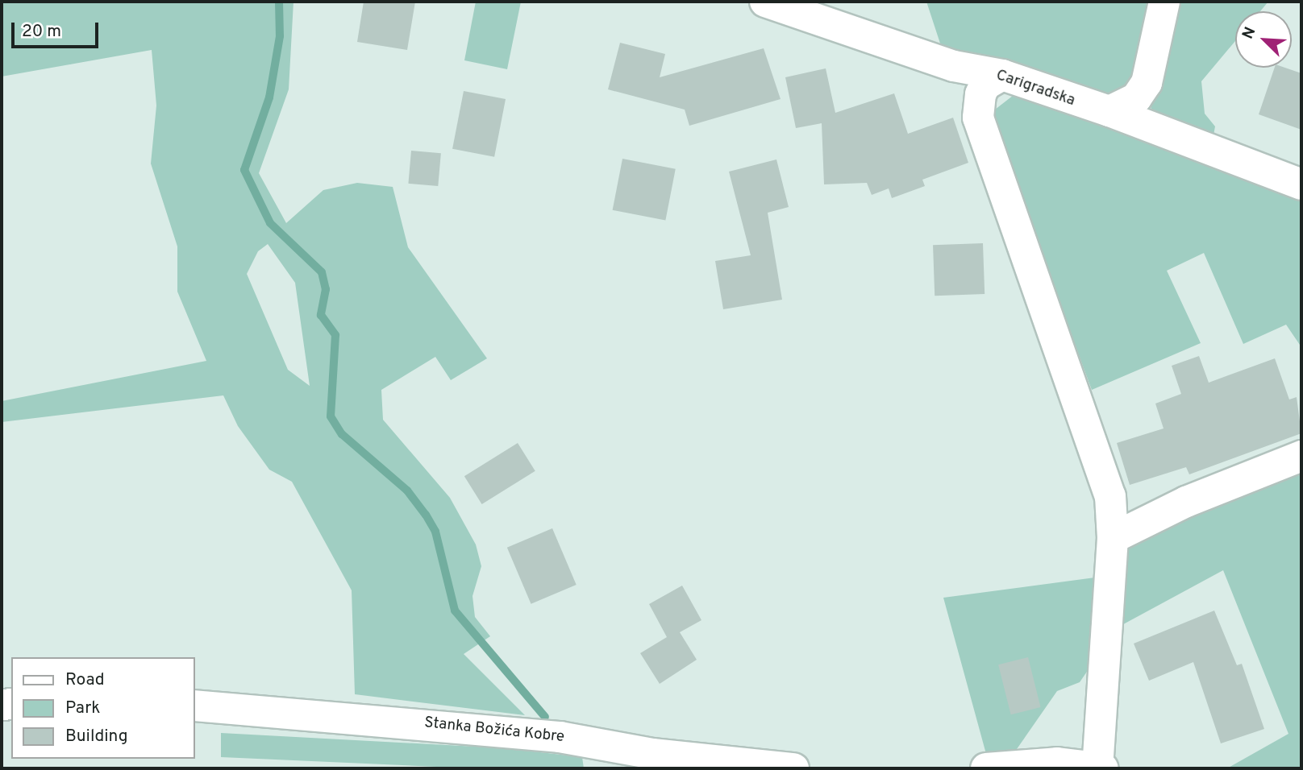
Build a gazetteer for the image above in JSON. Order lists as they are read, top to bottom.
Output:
{
  "streets": {
    "street": ["Carigradska", "Stanka Božića Kobre"]
  },
  "legend": ["Road", "Park", "Building"],
  "scale_bar": "20 m",
  "north": "top left"
}
